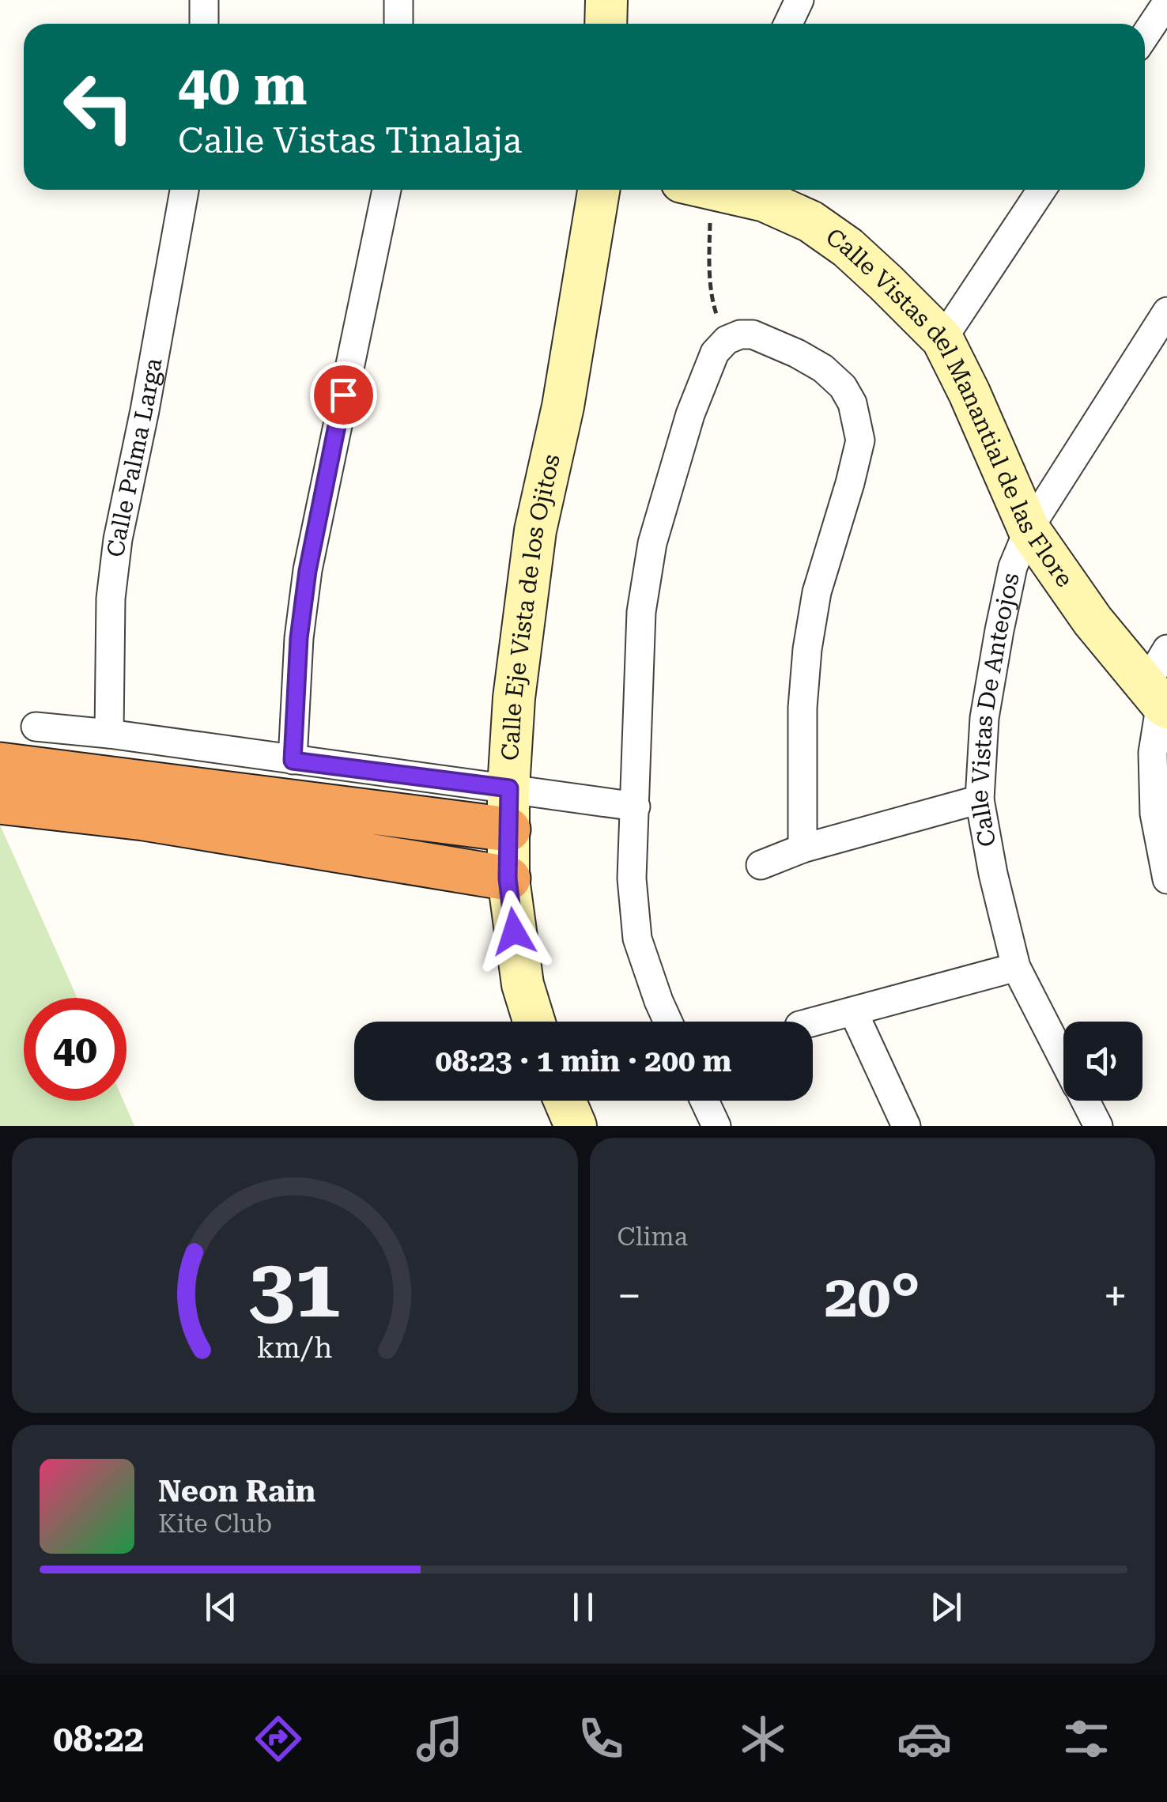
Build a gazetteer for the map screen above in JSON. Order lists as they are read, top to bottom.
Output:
{
  "streets": {
    "street": [
      "Calle Vistas del Manantial de las Flore",
      "Calle Palma Larga",
      "Calle Eje Vista de los Ojitos",
      "Calle Vistas De Anteojos"
    ]
  },
  "crossings": [
    ["Calle Vistas del Manantial de las Flore", "Calle Vistas De Anteojos"]
  ],
  "page": {
    "turn": ["40 m", "Calle Vistas Tinalaja"],
    "limit": "40",
    "trip": "08:23 · 1 min · 200 m",
    "tile": "Clima",
    "heat": ["−", "20°", "+"],
    "song": ["Neon Rain", "Kite Club"],
    "tabs": "08:22",
    "gauge": ["31", "km/h"]
  }
}
